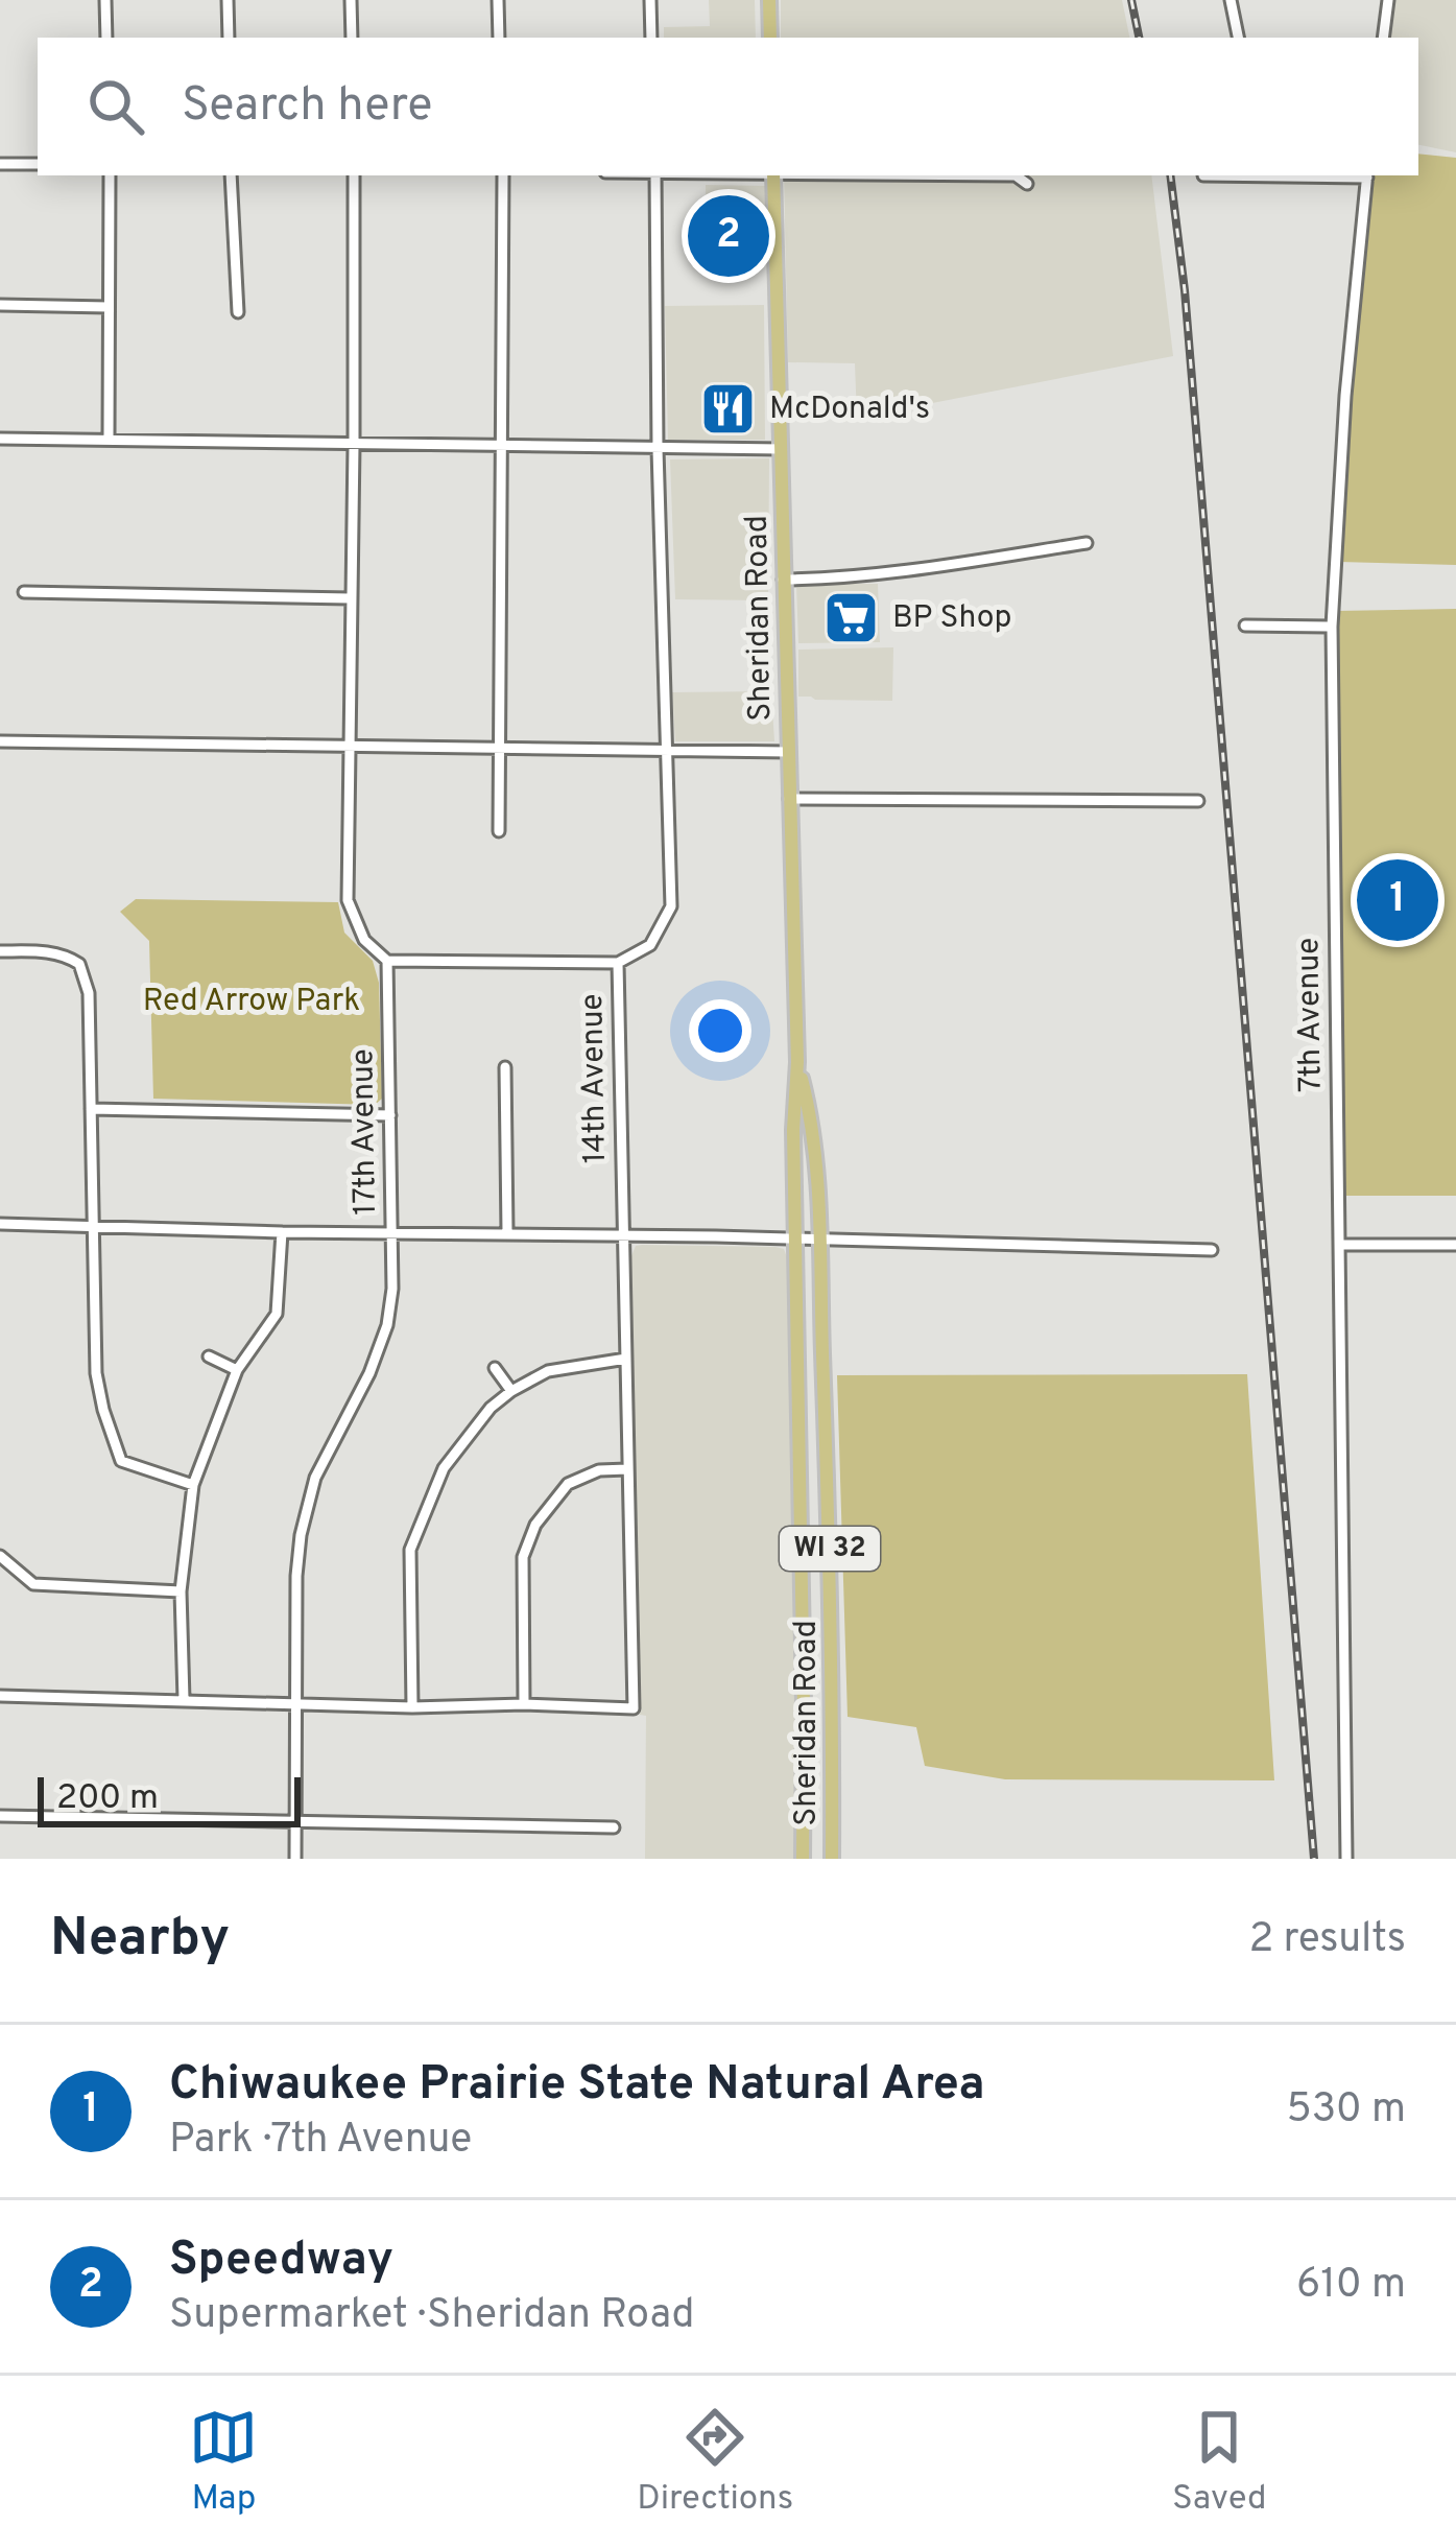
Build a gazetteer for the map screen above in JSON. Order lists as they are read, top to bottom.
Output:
{
  "streets": {
    "main road": ["Sheridan Road", "WI 32"],
    "street": ["7th Avenue", "14th Avenue", "17th Avenue"]
  },
  "parks": ["Red Arrow Park"],
  "places": {
    "restaurant": ["McDonald's"],
    "supermarket": ["BP Shop"]
  },
  "scale_bar": "200 m",
  "page": {
    "search": "Search here",
    "pins": ["2", "1"],
    "scale": "200 m",
    "heading": ["Nearby", "2 results"],
    "list": [
      {
        "mark": "1",
        "name": "Chiwaukee Prairie State Natural Area",
        "note": "Park · 7th Avenue",
        "value": "530 m"
      },
      {
        "mark": "2",
        "name": "Speedway",
        "note": "Supermarket · Sheridan Road",
        "value": "610 m"
      }
    ],
    "nav": ["Map", "Directions", "Saved"]
  }
}
